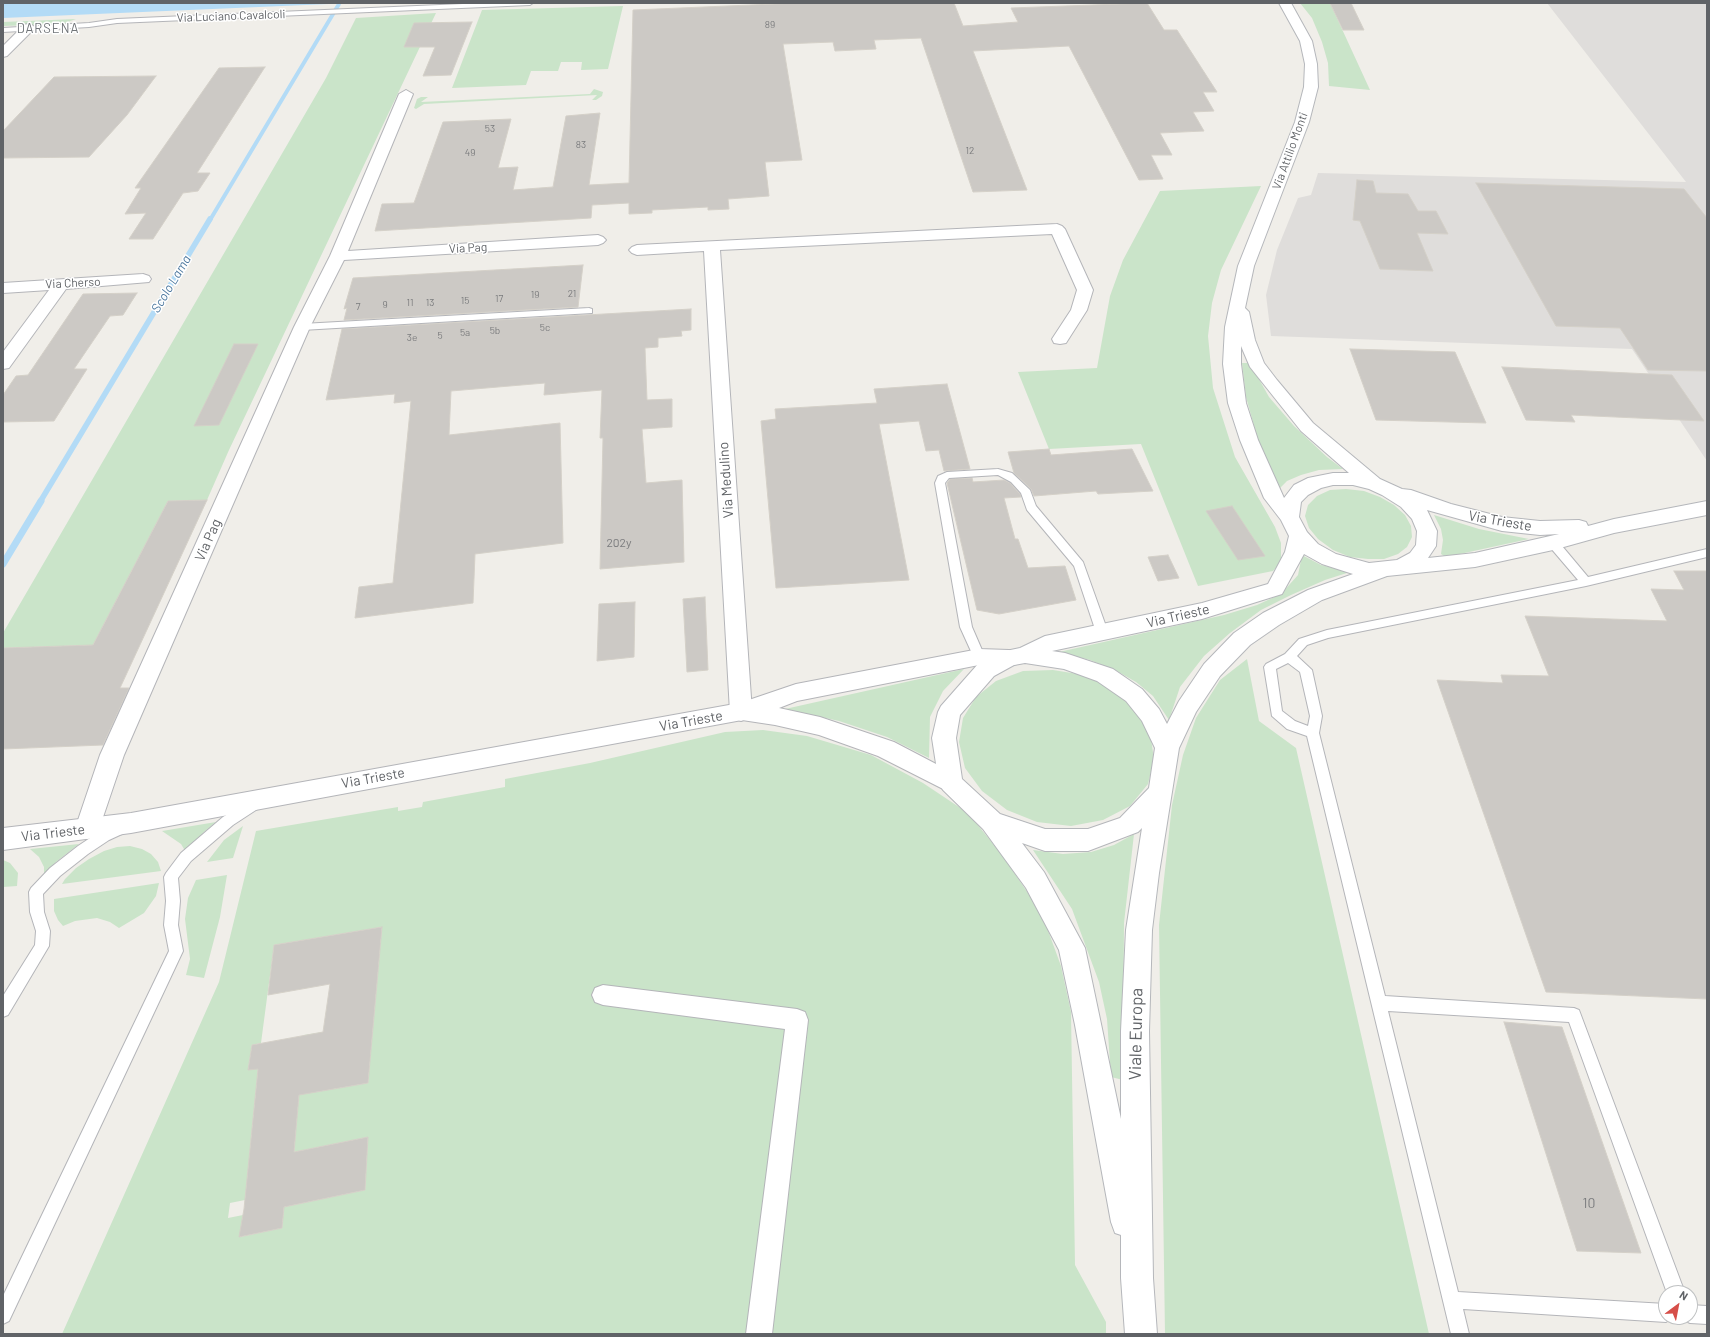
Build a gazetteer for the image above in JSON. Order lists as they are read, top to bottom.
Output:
{
  "streets": {
    "main road": [
      "Via Attilio Monti",
      "Via Pag",
      "Via Cherso",
      "Via Medulino",
      "Via Trieste",
      "Viale Europa"
    ],
    "lane": ["Via Luciano Cavalcoli"]
  },
  "crossings": [
    ["Via Attilio Monti", "Via Trieste"],
    ["Via Pag", "Via Trieste"],
    ["Via Medulino", "Via Trieste"],
    ["Via Trieste", "Viale Europa"]
  ],
  "districts": ["DARSENA"],
  "water": ["Scolo Lama"],
  "house_numbers": [
    "89",
    "53",
    "83",
    "12",
    "49",
    "21",
    "19",
    "17",
    "15",
    "11",
    "13",
    "9",
    "7",
    "5c",
    "5b",
    "5a",
    "5",
    "3e",
    "202y",
    "10"
  ],
  "north": "top right"
}
